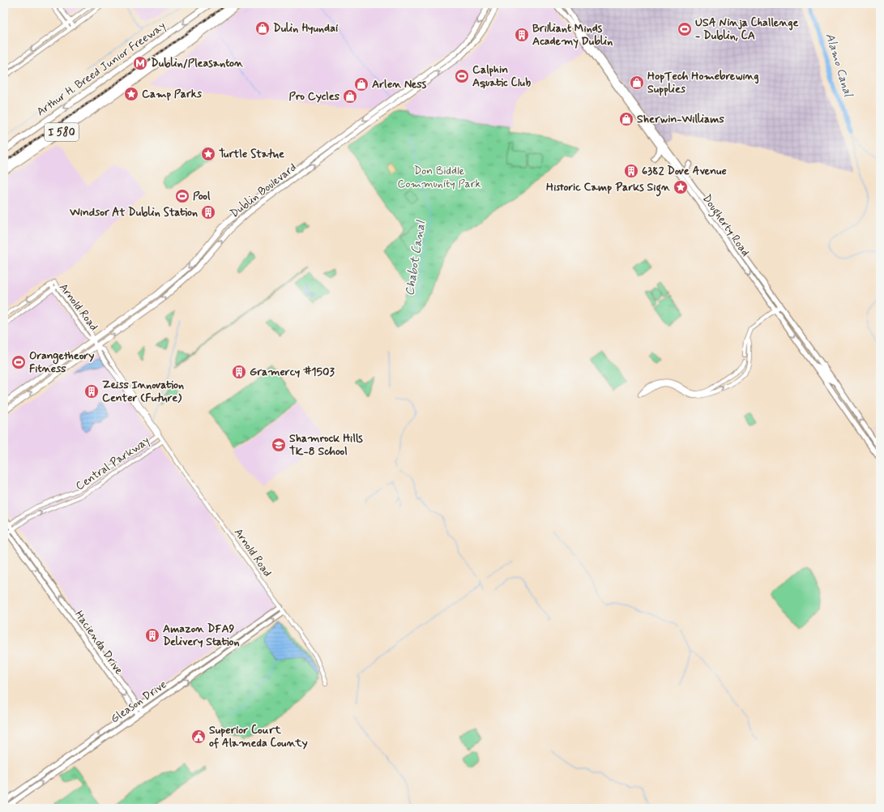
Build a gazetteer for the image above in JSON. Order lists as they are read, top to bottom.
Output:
{
  "streets": {
    "highway": ["Arthur H. Breed Junior Freeway", "I 580"],
    "main road": [
      "Dublin Boulevard",
      "Dougherty Road",
      "Hacienda Drive",
      "Gleason Drive"
    ],
    "street": ["Arnold Road", "Central Parkway"]
  },
  "crossings": [
    ["Dublin Boulevard", "Arnold Road"],
    ["Arnold Road", "Central Parkway"],
    ["Arnold Road", "Gleason Drive"],
    ["Central Parkway", "Hacienda Drive"],
    ["Hacienda Drive", "Gleason Drive"]
  ],
  "water": ["Alamo Canal", "Chabot Canal"],
  "parks": ["Don Biddle Community Park"],
  "places": {
    "shop": [
      "Dulin Hyundai",
      "HopTech Homebrewing Supplies",
      "Arlen Ness",
      "Pro Cycles",
      "Sherwin-Williams"
    ],
    "sports": [
      "USA Ninja Challenge - Dublin, CA",
      "Calphin Aquatic Club",
      "Pool",
      "Orangetheory Fitness"
    ],
    "building": [
      "Brilliant Minds Academy Dublin",
      "6382 Dove Avenue",
      "Windsor At Dublin Station",
      "Gramercy #1503",
      "Zeiss Innovation Center (Future)",
      "Amazon DFA9 Delivery Station"
    ],
    "metro station": ["Dublin/Pleasanton"],
    "place": ["Camp Parks", "Turtle Statue", "Historic Camp Parks Sign"],
    "school or university": ["Shamrock Hills TK-8 School"],
    "public building": ["Superior Court of Alameda County"]
  }
}
